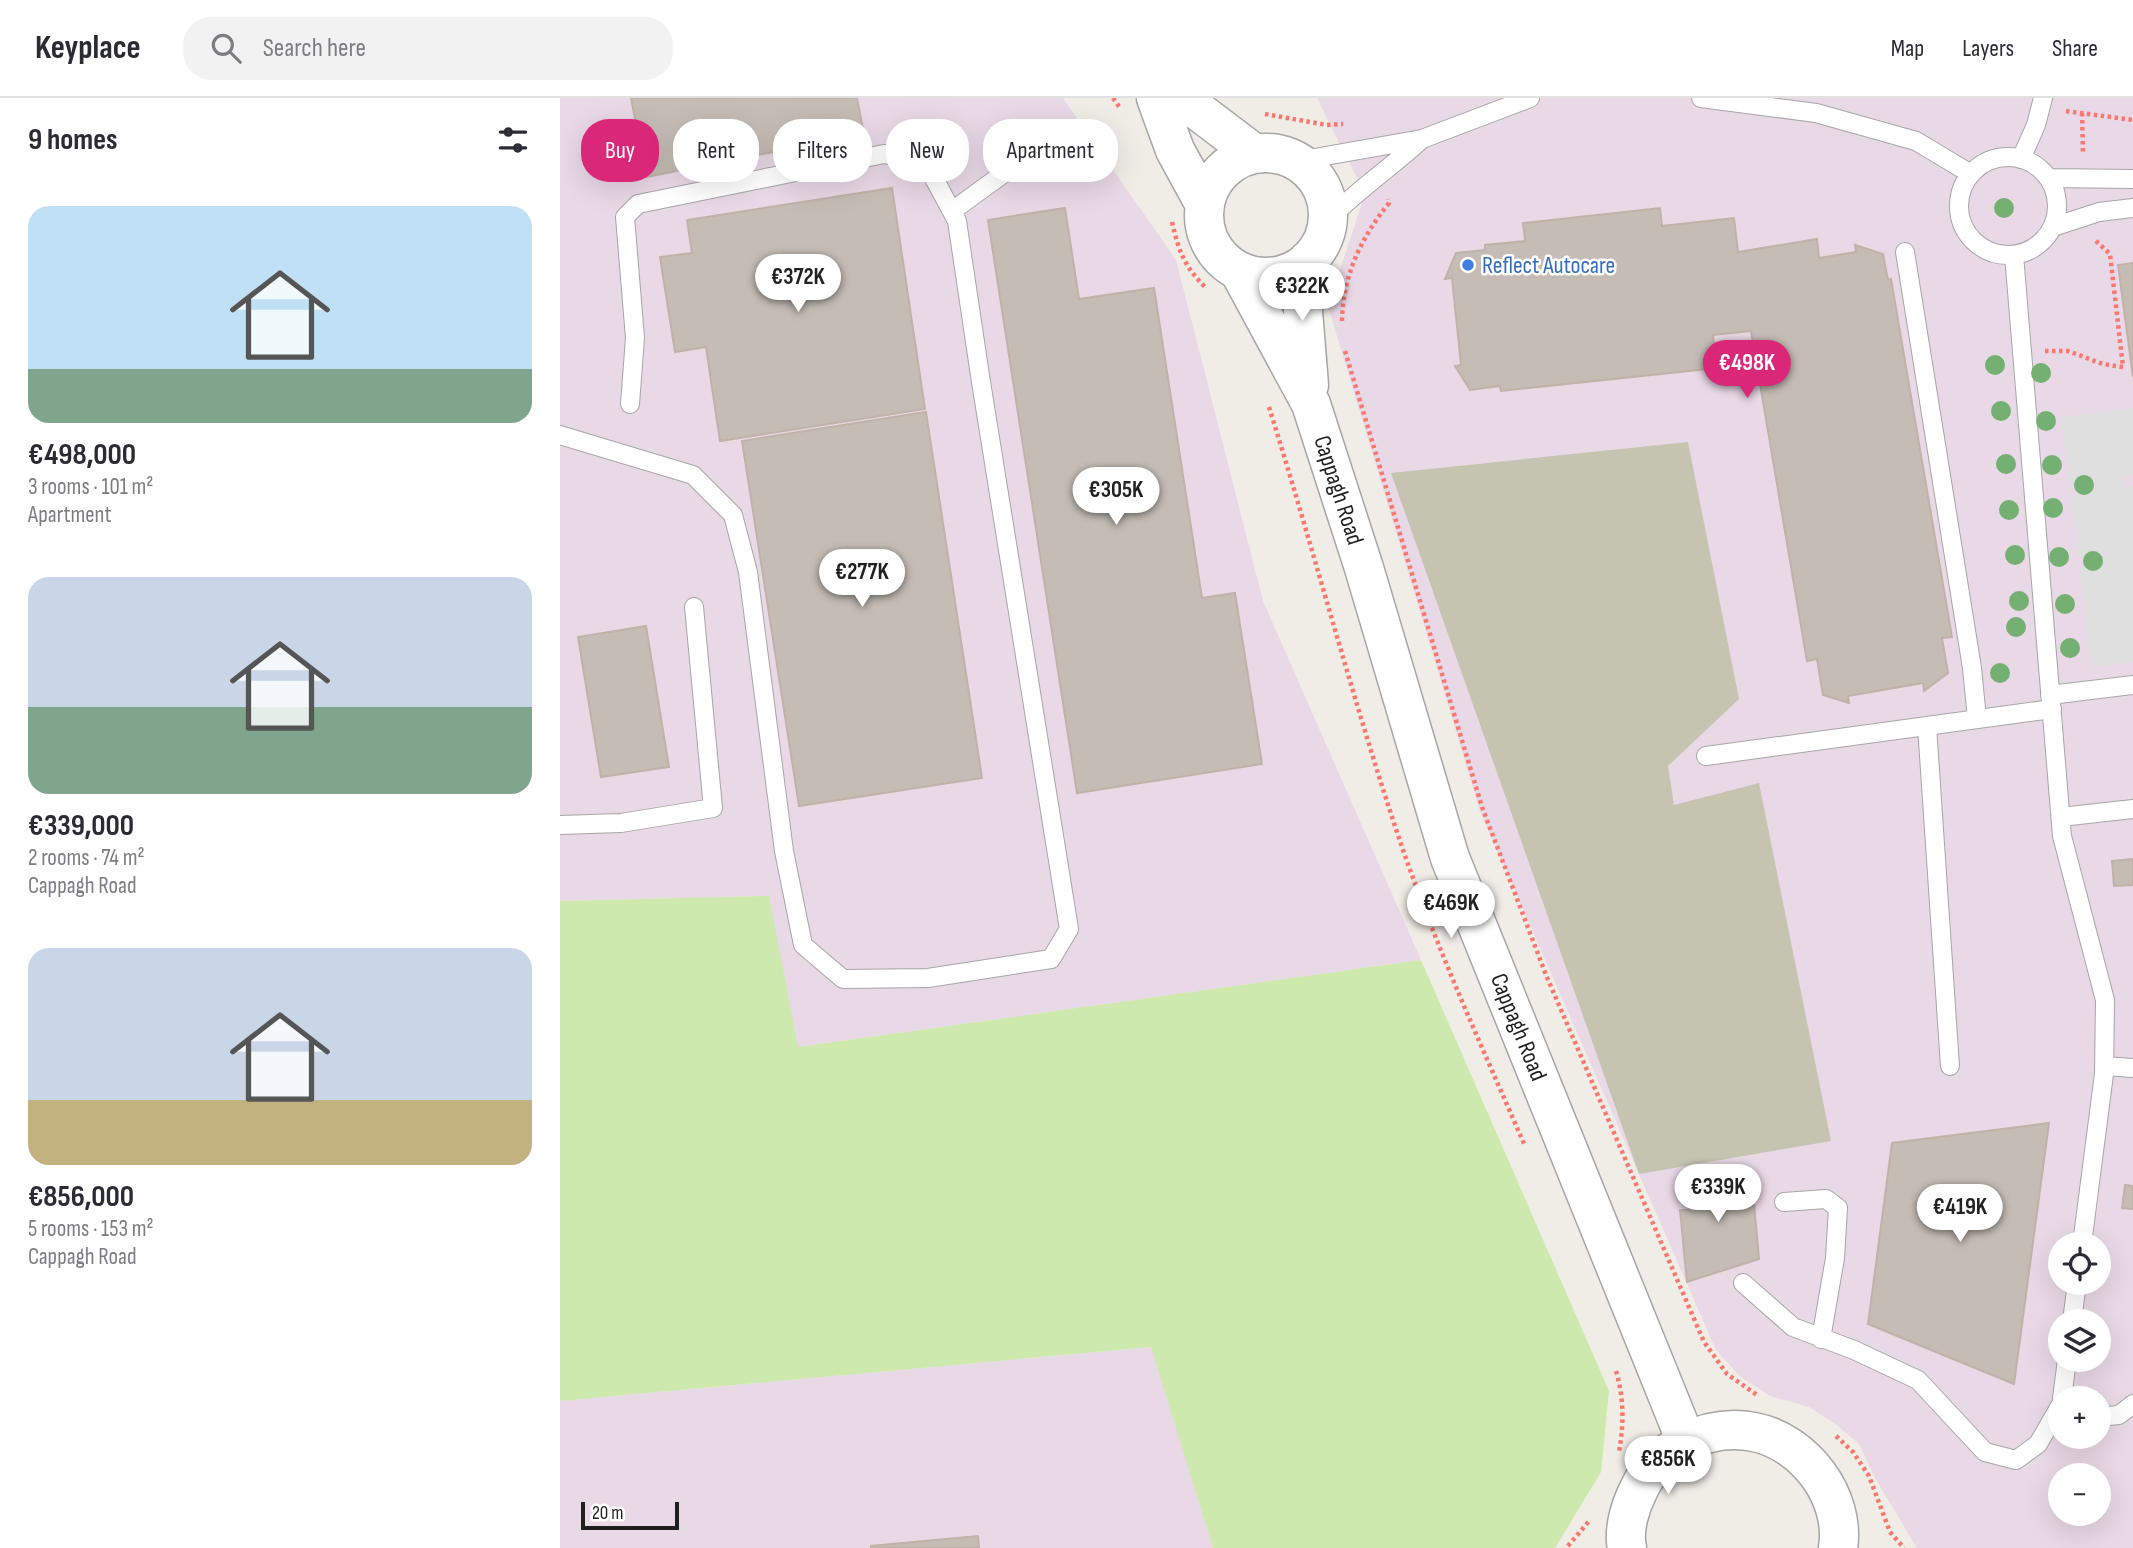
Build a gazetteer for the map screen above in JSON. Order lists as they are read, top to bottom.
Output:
{
  "streets": {
    "street": ["Cappagh Road"]
  },
  "places": ["Reflect Autocare"],
  "scale_bar": "20 m",
  "page": {
    "header": "Keyplace",
    "search": "Search here",
    "nav": ["Map", "Layers", "Share"],
    "heading": "9 homes",
    "chip": [
      "Buy",
      "Rent",
      "Filters",
      "New",
      "Apartment"
    ],
    "list": [
      {
        "name": "€498,000",
        "note": "3 rooms · 101 m² · Apartment"
      },
      {
        "name": "€339,000",
        "note": "2 rooms · 74 m² · Cappagh Road"
      },
      {
        "name": "€856,000",
        "note": "5 rooms · 153 m² · Cappagh Road"
      }
    ],
    "price": [
      "€372K",
      "€322K",
      "€498K",
      "€305K",
      "€277K",
      "€469K",
      "€339K",
      "€419K",
      "€856K"
    ],
    "map_buttons": ["+", "−"],
    "scale": "20 m"
  }
}
